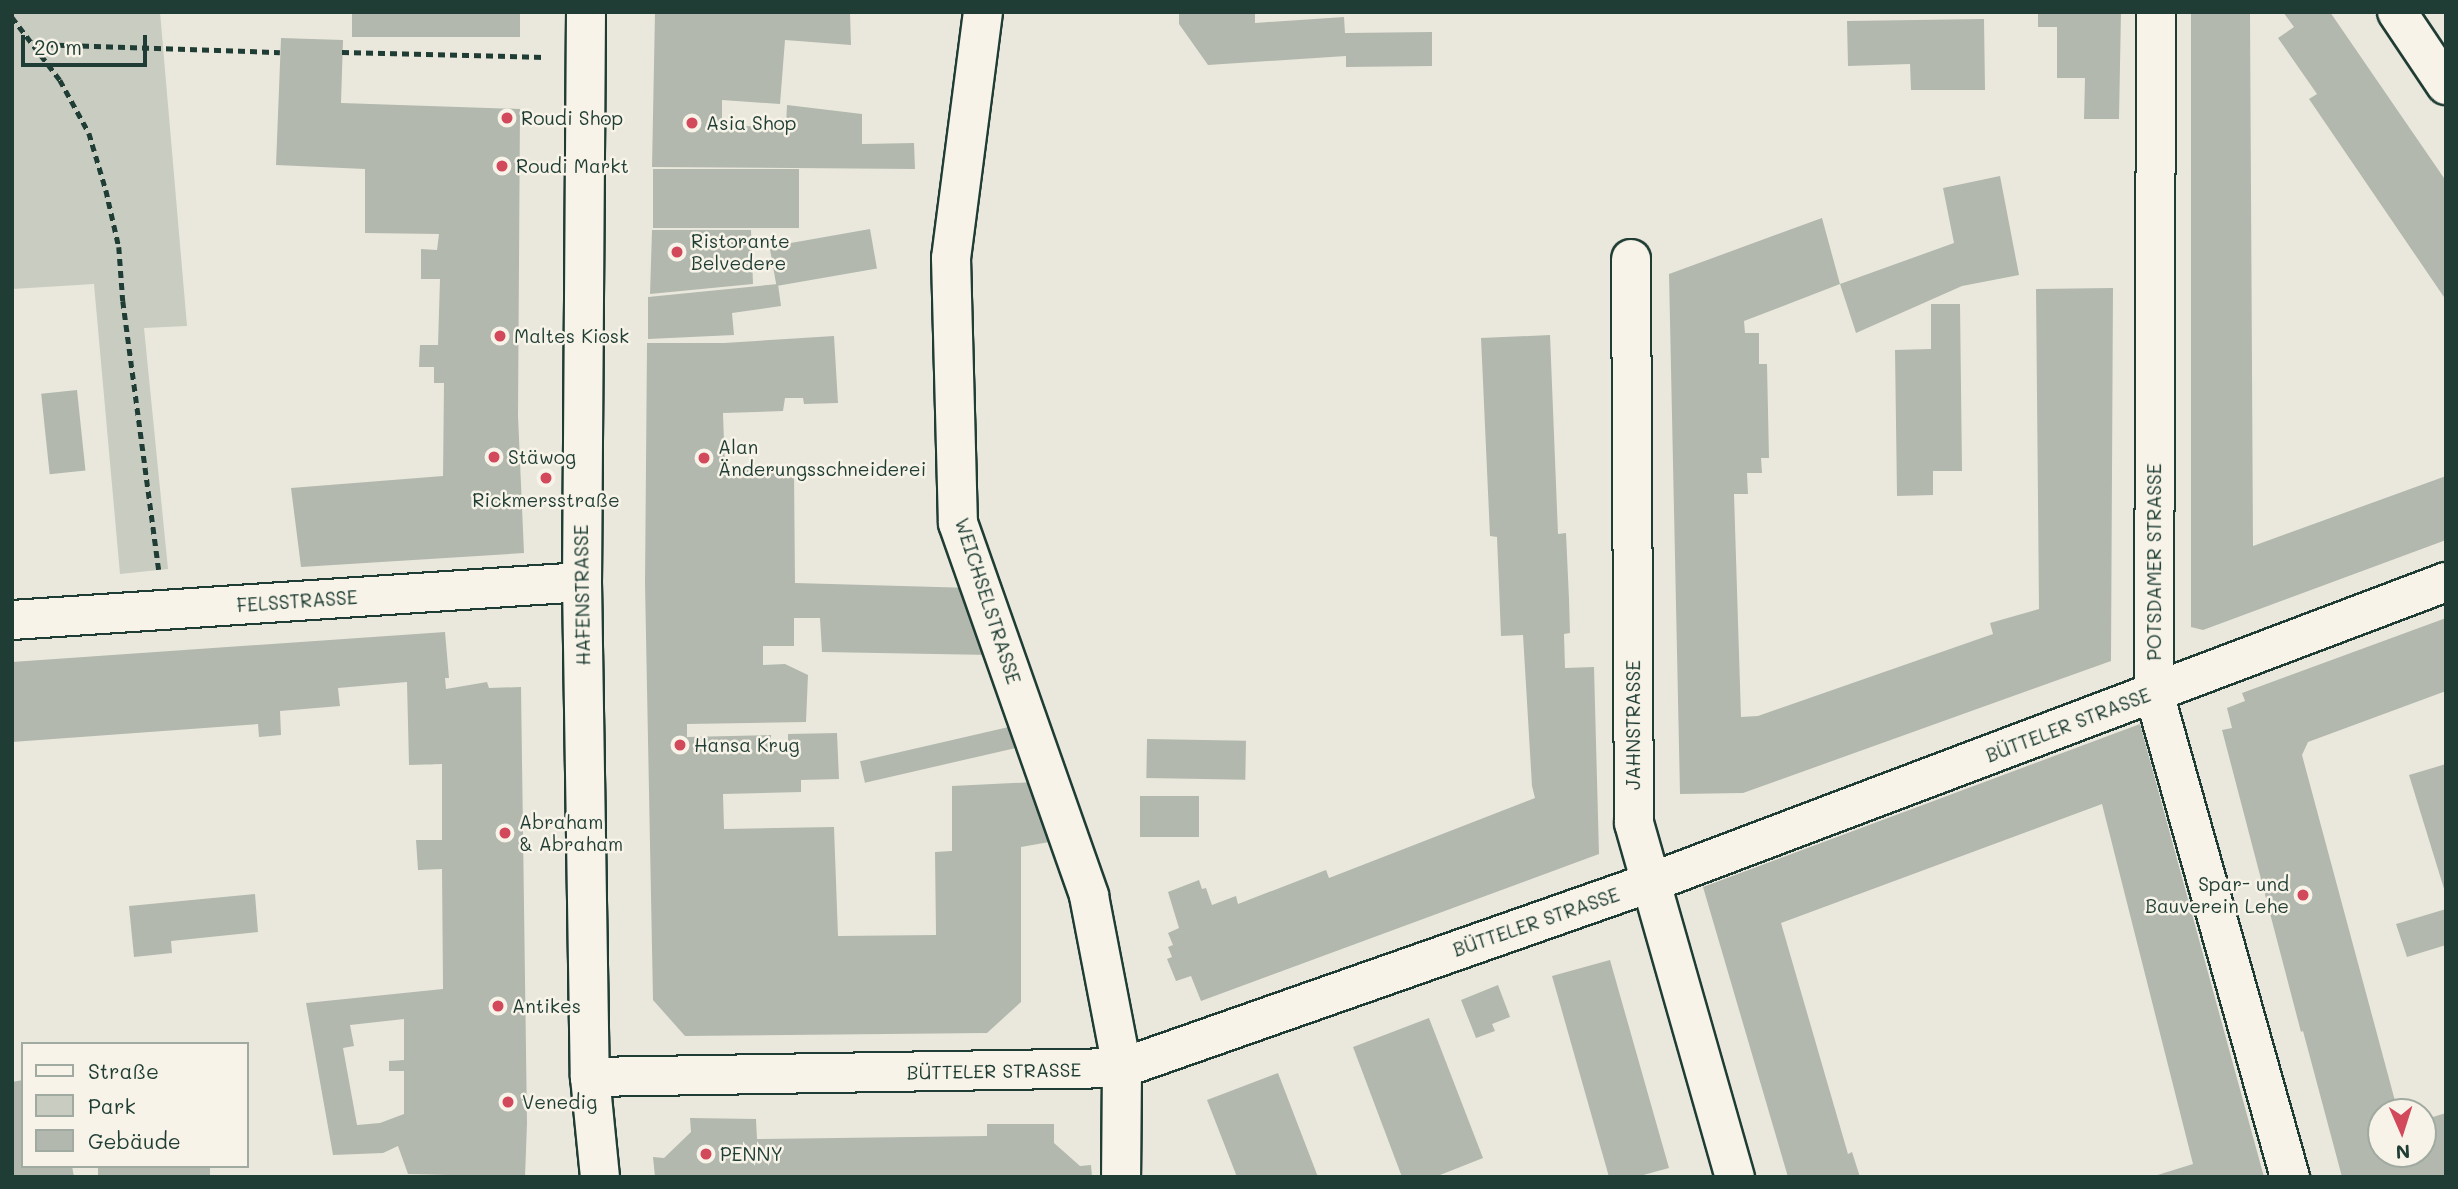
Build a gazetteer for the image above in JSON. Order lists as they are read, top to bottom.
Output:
{
  "streets": {
    "street": [
      "POTSDAMER STRASSE",
      "HAFENSTRASSE",
      "FELSSTRASSE",
      "WEICHSELSTRASSE",
      "JAHNSTRASSE",
      "BÜTTELER STRASSE"
    ]
  },
  "crossings": [
    ["POTSDAMER STRASSE", "BÜTTELER STRASSE"],
    ["HAFENSTRASSE", "FELSSTRASSE"],
    ["HAFENSTRASSE", "BÜTTELER STRASSE"],
    ["WEICHSELSTRASSE", "BÜTTELER STRASSE"],
    ["JAHNSTRASSE", "BÜTTELER STRASSE"]
  ],
  "places": [
    "Roudi Shop",
    "Asia Shop",
    "Roudi Markt",
    "Ristorante Belvedere",
    "Maltes Kiosk",
    "Stäwog",
    "Alan Änderungsschneiderei",
    "Rickmersstraße",
    "Hansa Krug",
    "Abraham & Abraham",
    "Spar- und Bauverein Lehe",
    "Antikes",
    "Venedig",
    "PENNY"
  ],
  "legend": ["Straße", "Park", "Gebäude"],
  "scale_bar": "20 m",
  "north": "bottom"
}
